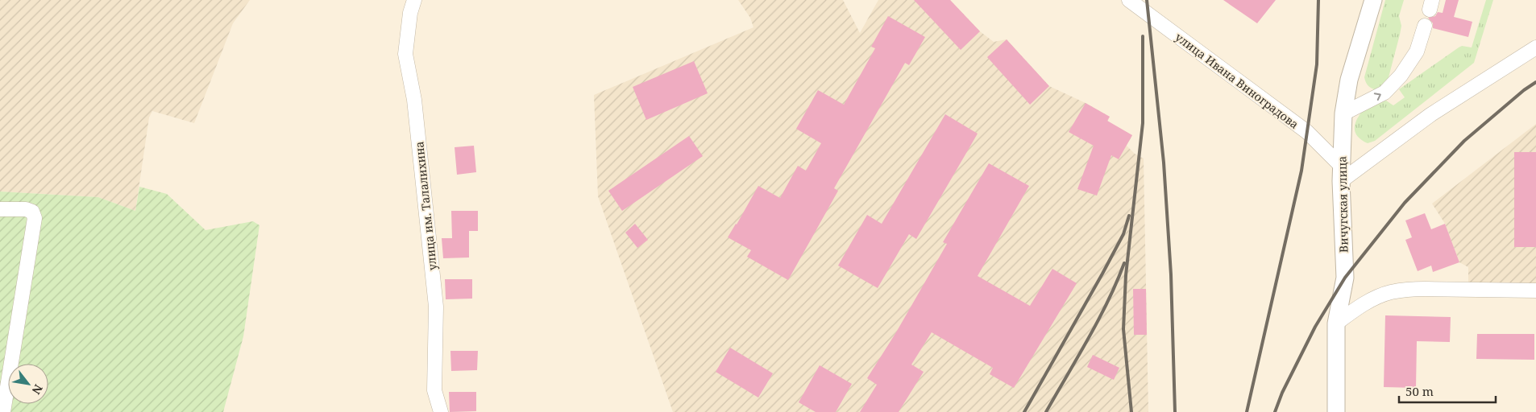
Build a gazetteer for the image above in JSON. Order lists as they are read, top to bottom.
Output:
{
  "streets": {
    "main road": ["Вичугская улица"],
    "street": ["улица Ивана Виноградова", "улица им. Талалихина"]
  },
  "crossings": [
    ["улица Ивана Виноградова", "Вичугская улица"]
  ],
  "scale_bar": "50 m",
  "north": "bottom right"
}
